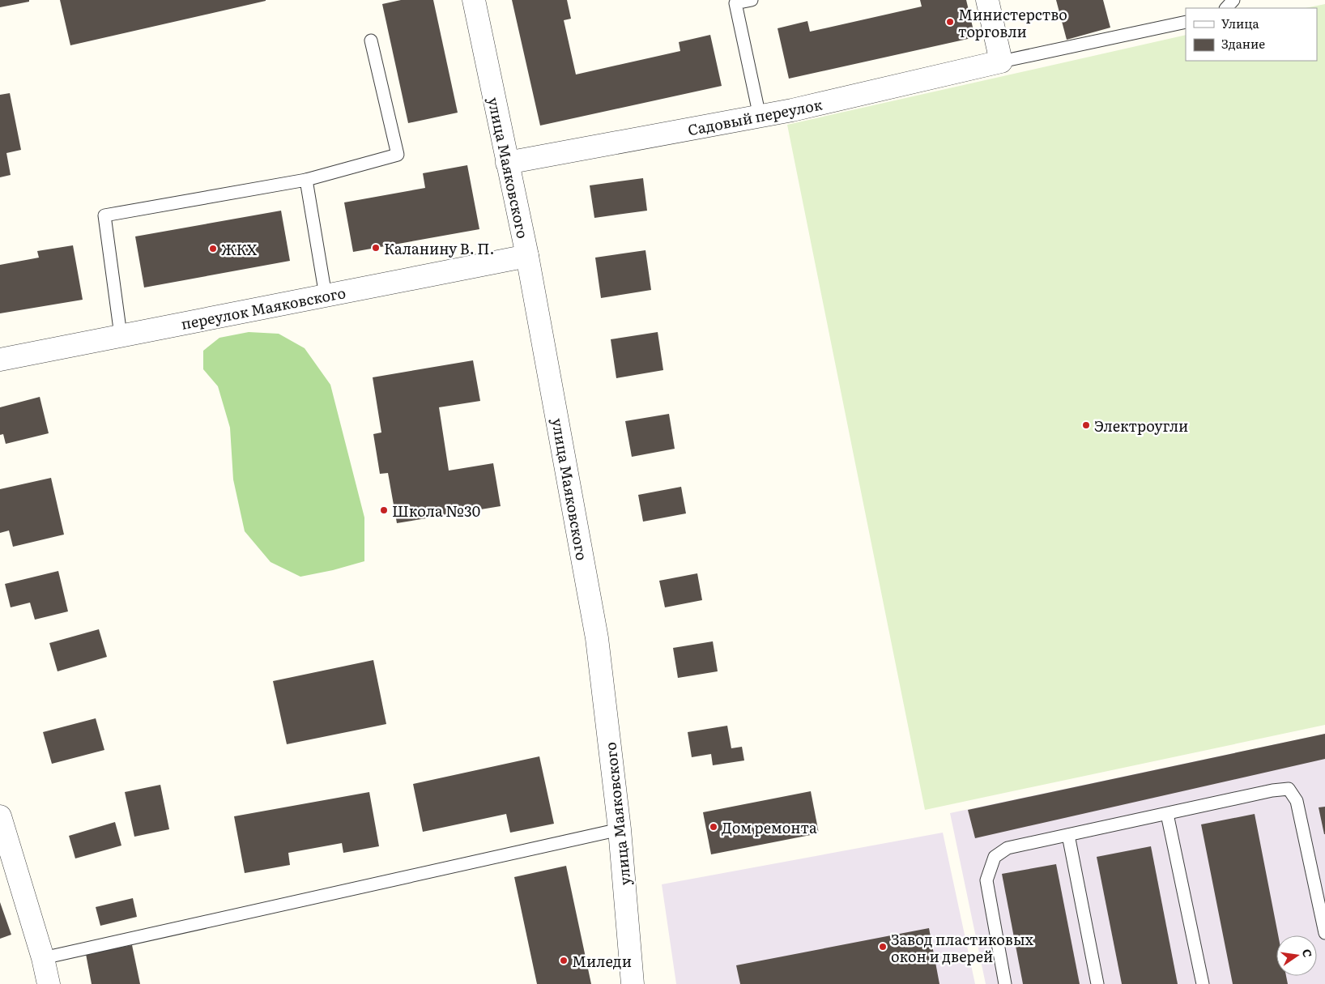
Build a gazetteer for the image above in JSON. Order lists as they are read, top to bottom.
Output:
{
  "streets": {
    "street": ["Садовый переулок", "улица Маяковского", "переулок Маяковского"]
  },
  "crossings": [
    ["Садовый переулок", "улица Маяковского"],
    ["улица Маяковского", "переулок Маяковского"]
  ],
  "places": [
    "Министерство торговли",
    "Каланину В. П.",
    "ЖКХ",
    "Электроугли",
    "Школа №30",
    "Дом ремонта",
    "Завод пластиковых окон и дверей",
    "Миледи"
  ],
  "legend": ["Улица", "Здание"],
  "north": "right"
}
